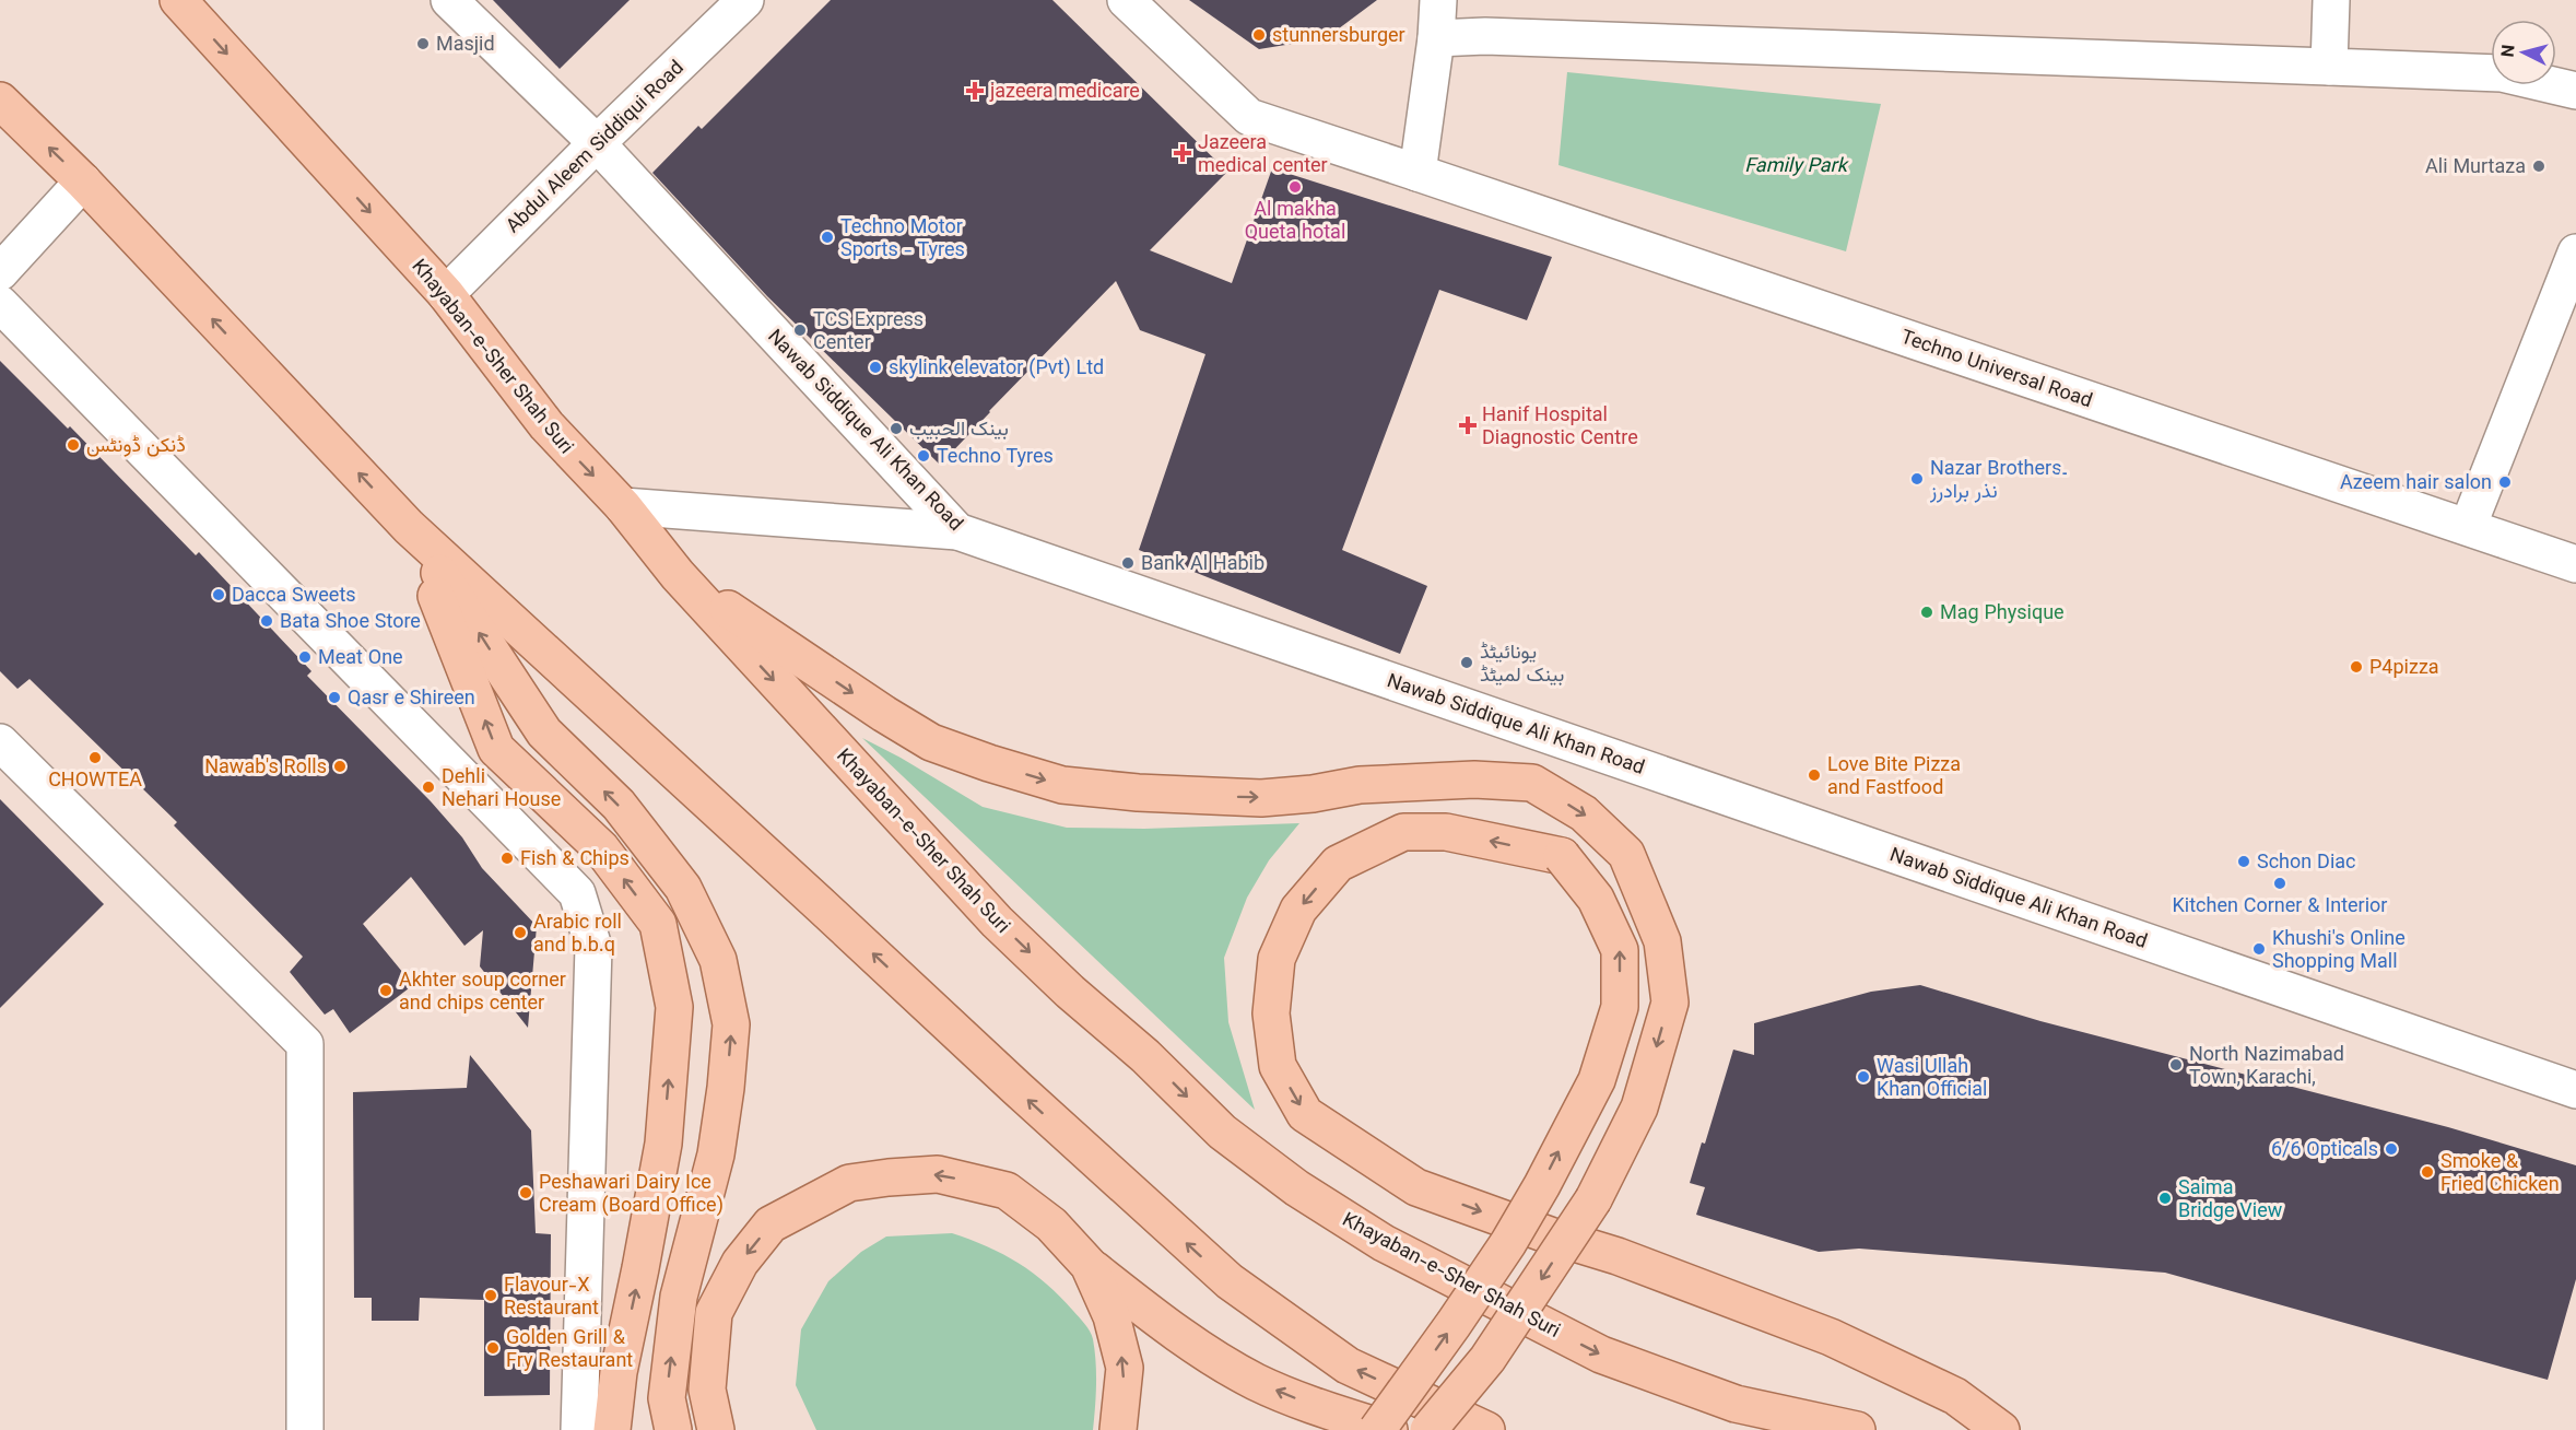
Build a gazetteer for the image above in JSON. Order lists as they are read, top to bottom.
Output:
{
  "streets": {
    "main road": ["Khayaban-e-Sher Shah Suri"],
    "street": ["Abdul Aleem Siddiqui Road", "Techno Universal Road", "Nawab Siddique Ali Khan Road"]
  },
  "crossings": [
    ["Abdul Aleem Siddiqui Road", "Khayaban-e-Sher Shah Suri"],
    ["Abdul Aleem Siddiqui Road", "Nawab Siddique Ali Khan Road"]
  ],
  "parks": ["Family Park"],
  "places": {
    "other": [
      "stunnersburger",
      "Masjid",
      "Ali Murtaza",
      "Al makha Queta hotal",
      "Techno Motor Sports - Tyres",
      "TCS Express Center",
      "skylink elevator (Pvt) Ltd",
      "بينک الحبيب",
      "ڈنکن ڈونٹس",
      "Techno Tyres",
      "Nazar Brothers۔ نذر برادرز",
      "Azeem hair salon",
      "Bank Al Habib",
      "Dacca Sweets",
      "Mag Physique",
      "Bata Shoe Store",
      "Meat One",
      "یونائیٹڈ بینک لمیٹڈ",
      "P4pizza",
      "Qasr e Shireen",
      "CHOWTEA",
      "Nawab's Rolls",
      "Love Bite Pizza and Fastfood",
      "Dehli Nehari House",
      "Fish & Chips",
      "Schon Diac",
      "Kitchen Corner & Interior",
      "Arabic roll and b.b.q",
      "Khushi's Online Shopping Mall",
      "Akhter soup corner and chips center",
      "North Nazimabad Town, Karachi,",
      "Wasi Ullah Khan Official",
      "6/6 Opticals",
      "Smoke & Fried Chicken",
      "Peshawari Dairy Ice Cream (Board Office)",
      "Saima Bridge View",
      "Flavour-X Restaurant",
      "Golden Grill & Fry Restaurant"
    ],
    "health": ["jazeera medicare", "Jazeera medical center", "Hanif Hospital Diagnostic Centre"]
  },
  "north": "left"
}
